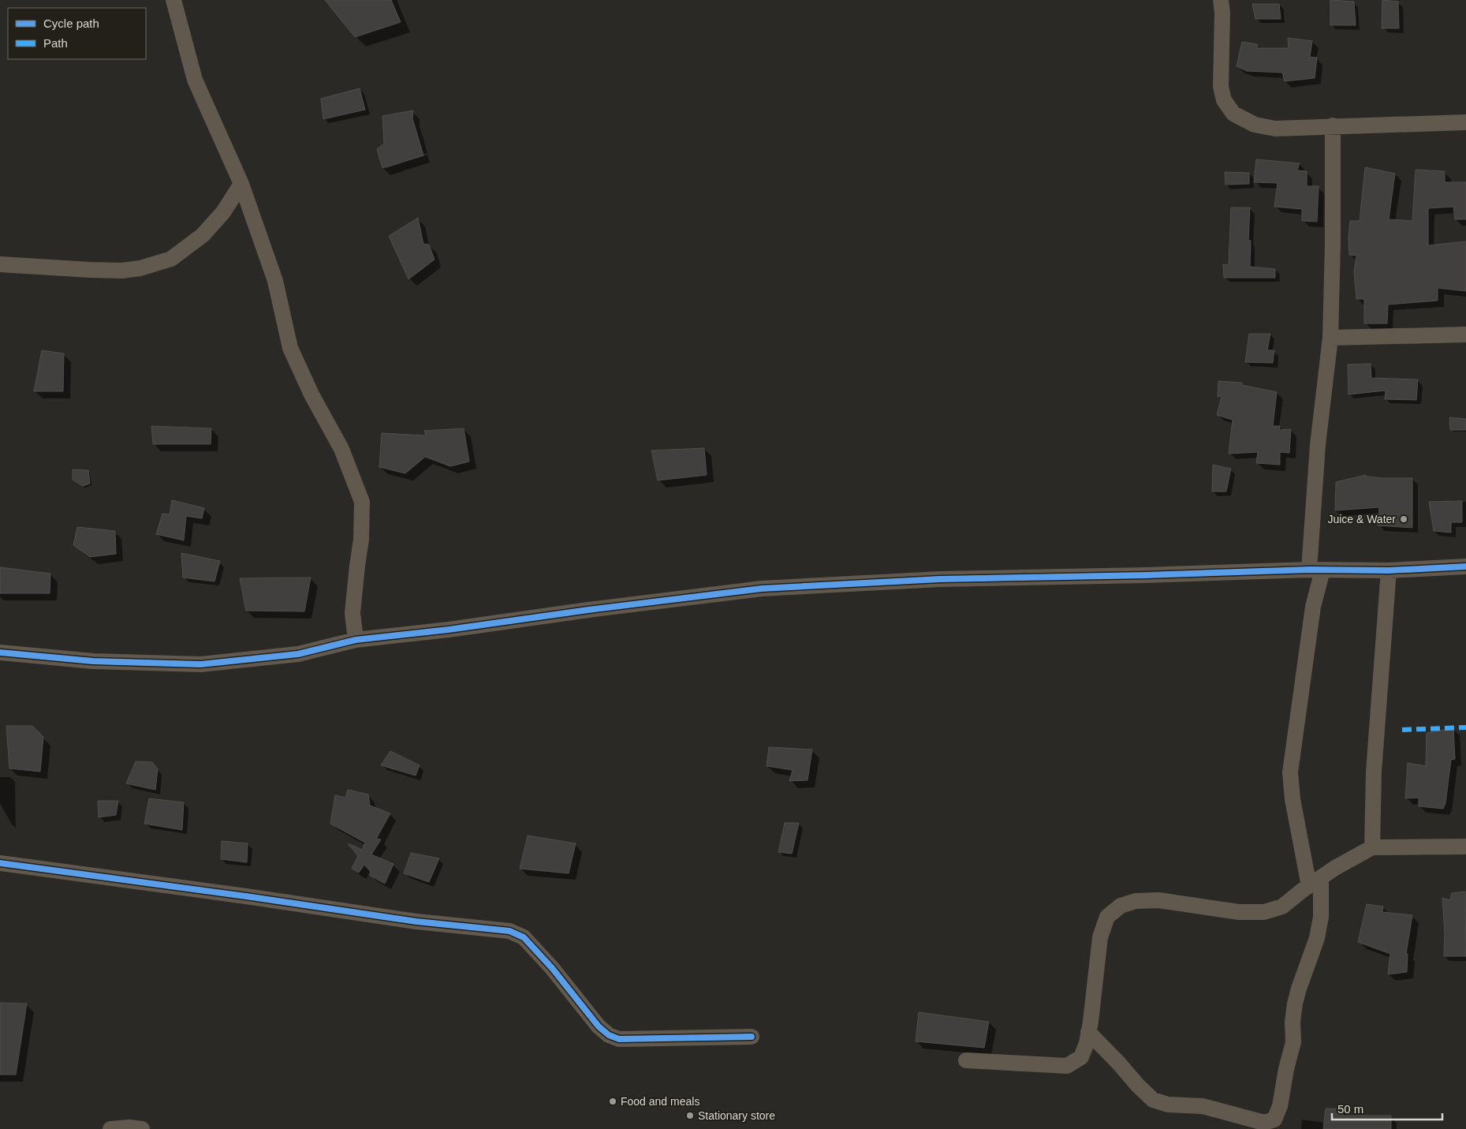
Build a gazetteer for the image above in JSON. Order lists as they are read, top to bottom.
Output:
{
  "places": ["Juice & Water", "Food and meals", "Stationary store"],
  "legend": ["Cycle path", "Path"],
  "scale_bar": "50 m"
}
